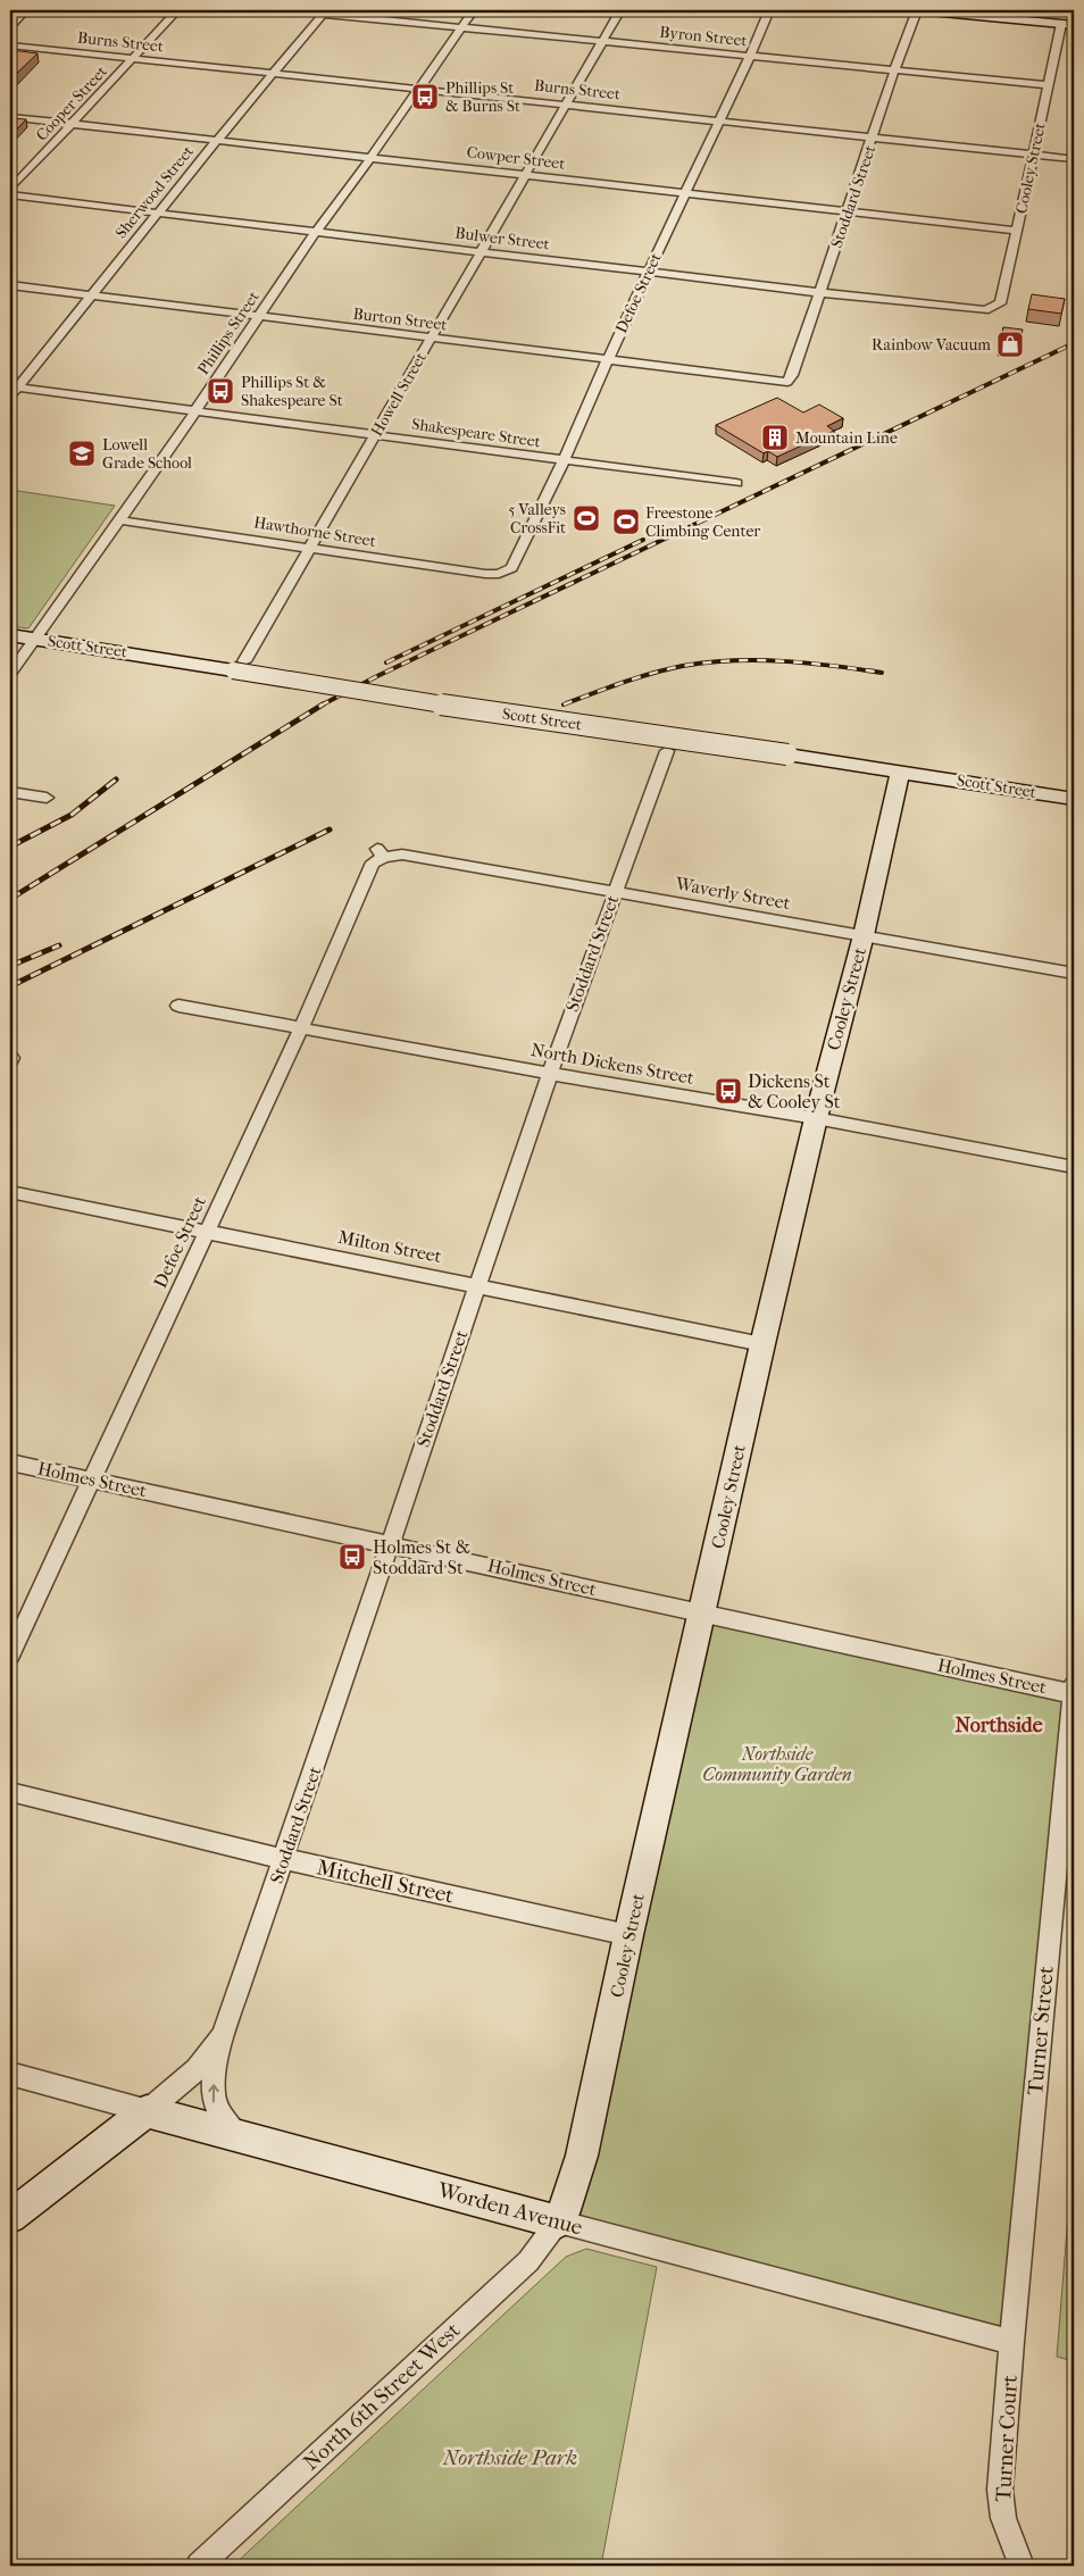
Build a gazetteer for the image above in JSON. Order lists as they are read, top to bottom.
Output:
{
  "streets": {
    "street": [
      "Byron Street",
      "Burns Street",
      "Cooper Street",
      "Cowper Street",
      "Cooley Street",
      "Sherwood Street",
      "Stoddard Street",
      "Bulwer Street",
      "Defoe Street",
      "Burton Street",
      "Phillips Street",
      "Howell Street",
      "Shakespeare Street",
      "Hawthorne Street",
      "Scott Street",
      "Waverly Street",
      "North Dickens Street",
      "Milton Street",
      "Holmes Street",
      "Mitchell Street",
      "Turner Street",
      "Worden Avenue",
      "North 6th Street West",
      "Turner Court"
    ]
  },
  "crossings": [
    ["Byron Street", "Cooley Street"],
    ["Byron Street", "Sherwood Street"],
    ["Byron Street", "Stoddard Street"],
    ["Byron Street", "Defoe Street"],
    ["Byron Street", "Phillips Street"],
    ["Byron Street", "Howell Street"],
    ["Burns Street", "Cooper Street"],
    ["Burns Street", "Cooley Street"],
    ["Burns Street", "Sherwood Street"],
    ["Burns Street", "Stoddard Street"],
    ["Burns Street", "Defoe Street"],
    ["Burns Street", "Phillips Street"],
    ["Burns Street", "Howell Street"],
    ["Cooper Street", "Cowper Street"],
    ["Cowper Street", "Cooley Street"],
    ["Cowper Street", "Sherwood Street"],
    ["Cowper Street", "Stoddard Street"],
    ["Cowper Street", "Defoe Street"],
    ["Cowper Street", "Phillips Street"],
    ["Cowper Street", "Howell Street"],
    ["Cooley Street", "Bulwer Street"],
    ["Cooley Street", "Scott Street"],
    ["Cooley Street", "Waverly Street"],
    ["Cooley Street", "North Dickens Street"],
    ["Cooley Street", "Milton Street"],
    ["Cooley Street", "Holmes Street"],
    ["Cooley Street", "Mitchell Street"],
    ["Cooley Street", "Worden Avenue"],
    ["Cooley Street", "North 6th Street West"],
    ["Sherwood Street", "Bulwer Street"],
    ["Sherwood Street", "Burton Street"],
    ["Sherwood Street", "Shakespeare Street"],
    ["Stoddard Street", "Bulwer Street"],
    ["Stoddard Street", "Burton Street"],
    ["Stoddard Street", "Waverly Street"],
    ["Stoddard Street", "North Dickens Street"],
    ["Stoddard Street", "Milton Street"],
    ["Stoddard Street", "Holmes Street"],
    ["Stoddard Street", "Mitchell Street"],
    ["Stoddard Street", "Worden Avenue"],
    ["Bulwer Street", "Defoe Street"],
    ["Bulwer Street", "Phillips Street"],
    ["Bulwer Street", "Howell Street"],
    ["Defoe Street", "Burton Street"],
    ["Defoe Street", "Shakespeare Street"],
    ["Defoe Street", "Hawthorne Street"],
    ["Defoe Street", "Waverly Street"],
    ["Defoe Street", "North Dickens Street"],
    ["Defoe Street", "Milton Street"],
    ["Defoe Street", "Holmes Street"],
    ["Burton Street", "Phillips Street"],
    ["Burton Street", "Howell Street"],
    ["Phillips Street", "Shakespeare Street"],
    ["Phillips Street", "Hawthorne Street"],
    ["Phillips Street", "Scott Street"],
    ["Howell Street", "Shakespeare Street"],
    ["Howell Street", "Hawthorne Street"],
    ["Howell Street", "Scott Street"],
    ["Holmes Street", "Turner Street"],
    ["Turner Street", "Worden Avenue"],
    ["Turner Street", "Turner Court"],
    ["Worden Avenue", "North 6th Street West"],
    ["Worden Avenue", "Turner Court"]
  ],
  "districts": ["Northside"],
  "parks": ["Northside Community Garden", "Northside Park"],
  "places": {
    "bus stop": [
      "Phillips St & Burns St",
      "Phillips St & Shakespeare St",
      "Dickens St & Cooley St",
      "Holmes St & Stoddard St"
    ],
    "shop": ["Rainbow Vacuum"],
    "building": ["Mountain Line"],
    "school or university": ["Lowell Grade School"],
    "sports": ["5 Valleys CrossFit", "Freestone Climbing Center"]
  }
}
